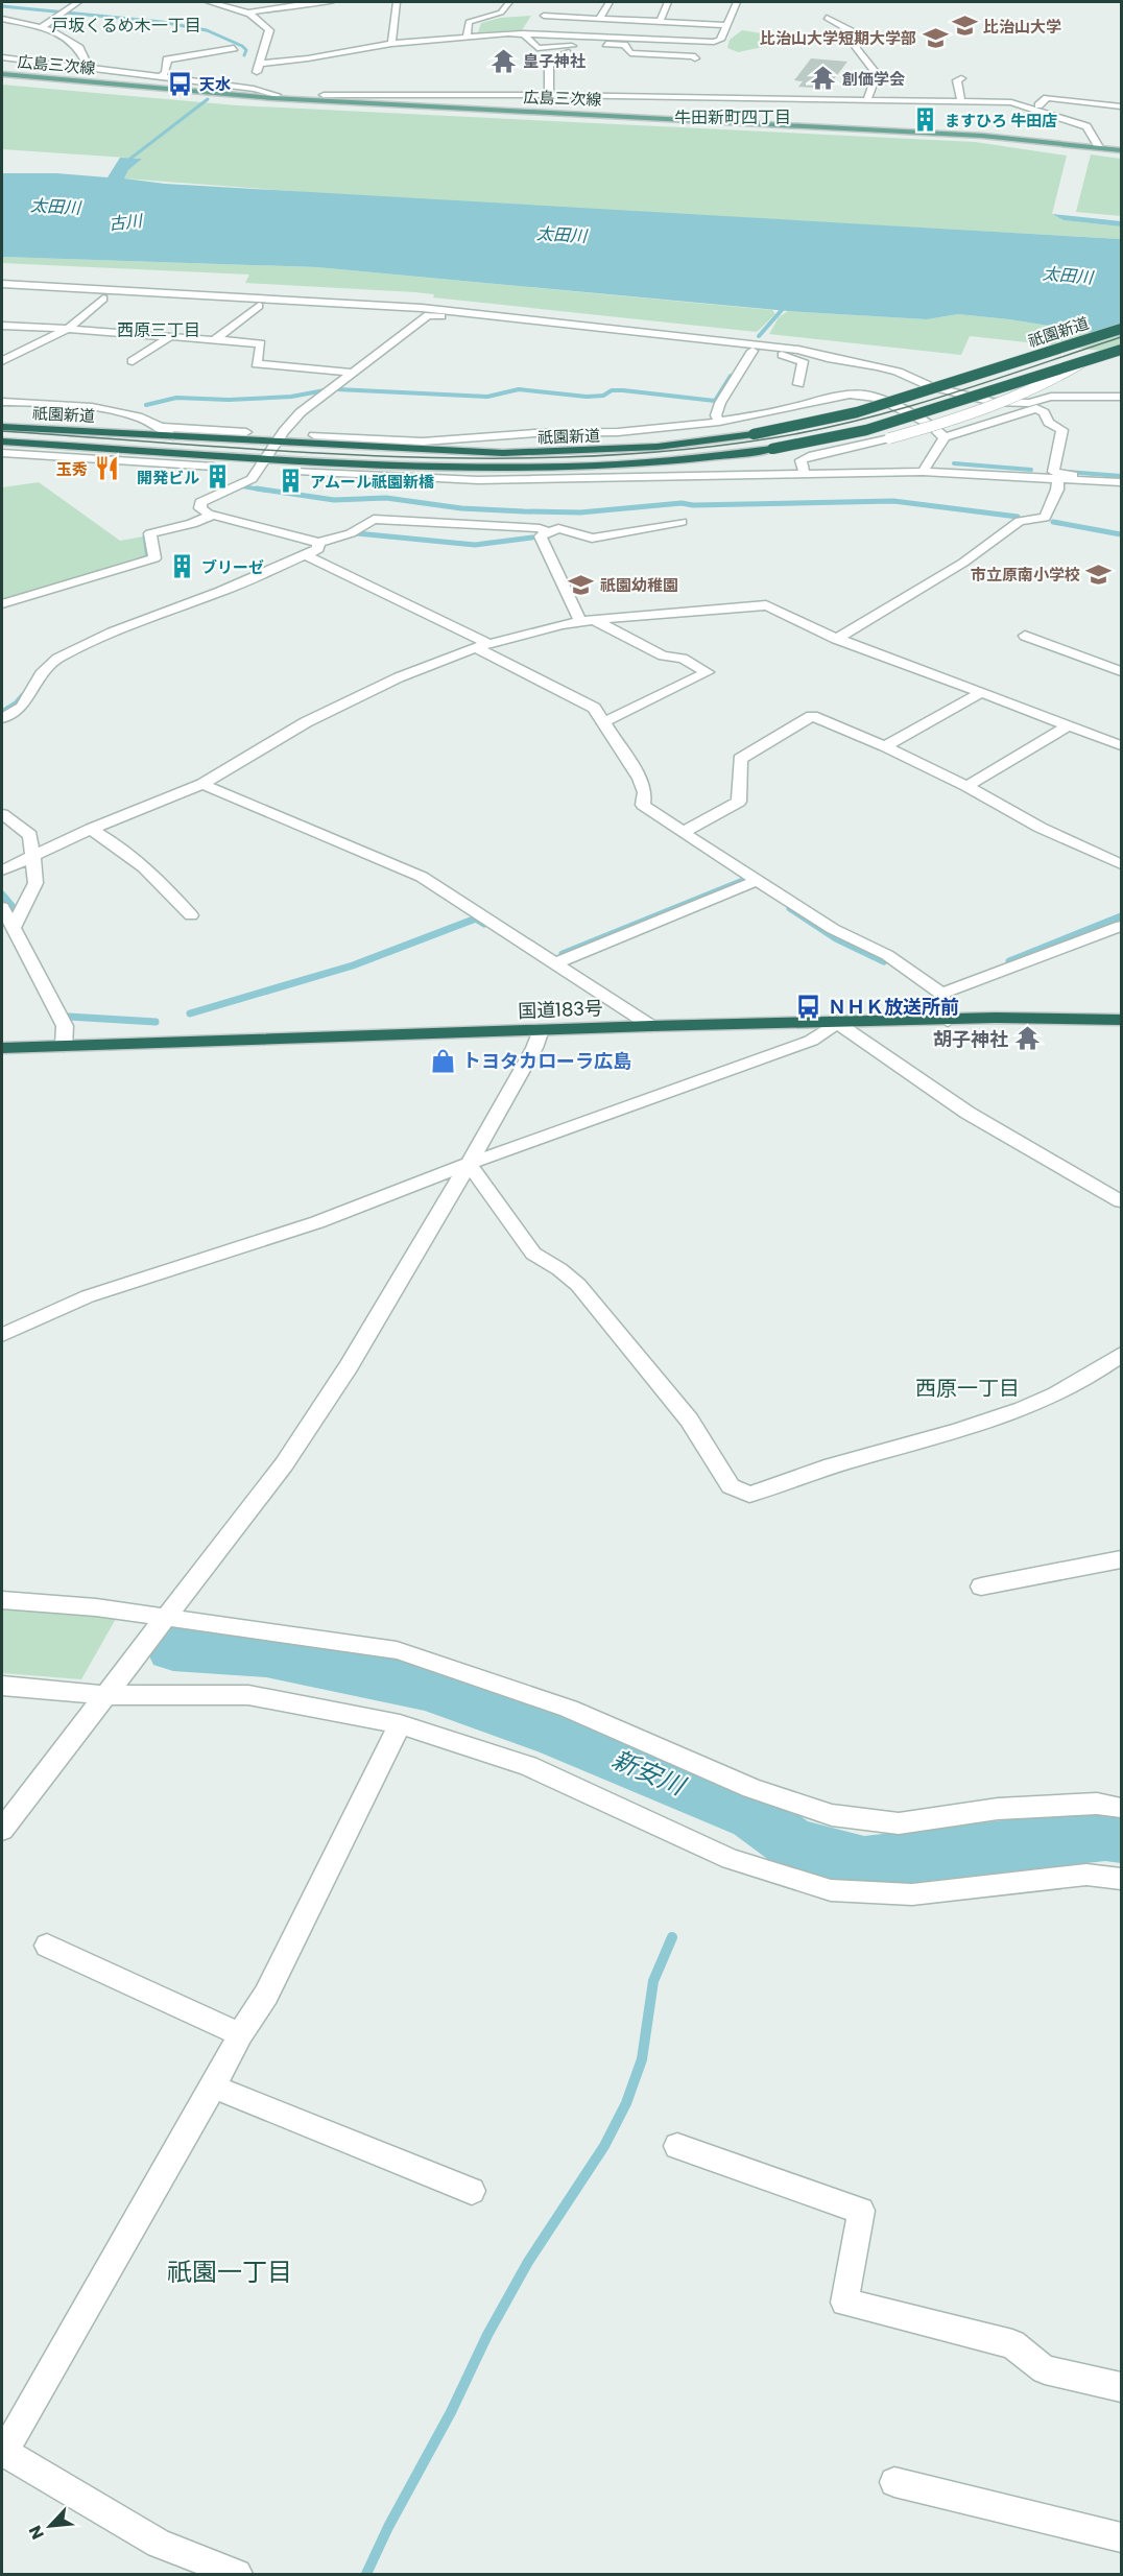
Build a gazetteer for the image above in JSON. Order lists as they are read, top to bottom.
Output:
{
  "streets": {
    "highway": ["祇園新道", "国道183号"],
    "main road": ["広島三次線"]
  },
  "districts": [
    "戸坂くるめ木一丁目",
    "牛田新町四丁目",
    "西原三丁目",
    "西原一丁目",
    "祇園一丁目"
  ],
  "water": ["太田川", "古川", "新安川"],
  "places": {
    "school or university": [
      "比治山大学",
      "比治山大学短期大学部",
      "市立原南小学校",
      "祇園幼稚園"
    ],
    "temple": ["皇子神社", "創価学会", "胡子神社"],
    "bus stop": ["天水", "ＮＨＫ放送所前"],
    "building": [
      "ますひろ 牛田店",
      "開発ビル",
      "アムール祇園新橋",
      "ブリーゼ"
    ],
    "restaurant": ["玉秀"],
    "shop": ["トヨタカローラ広島"]
  },
  "north": "bottom left"
}
